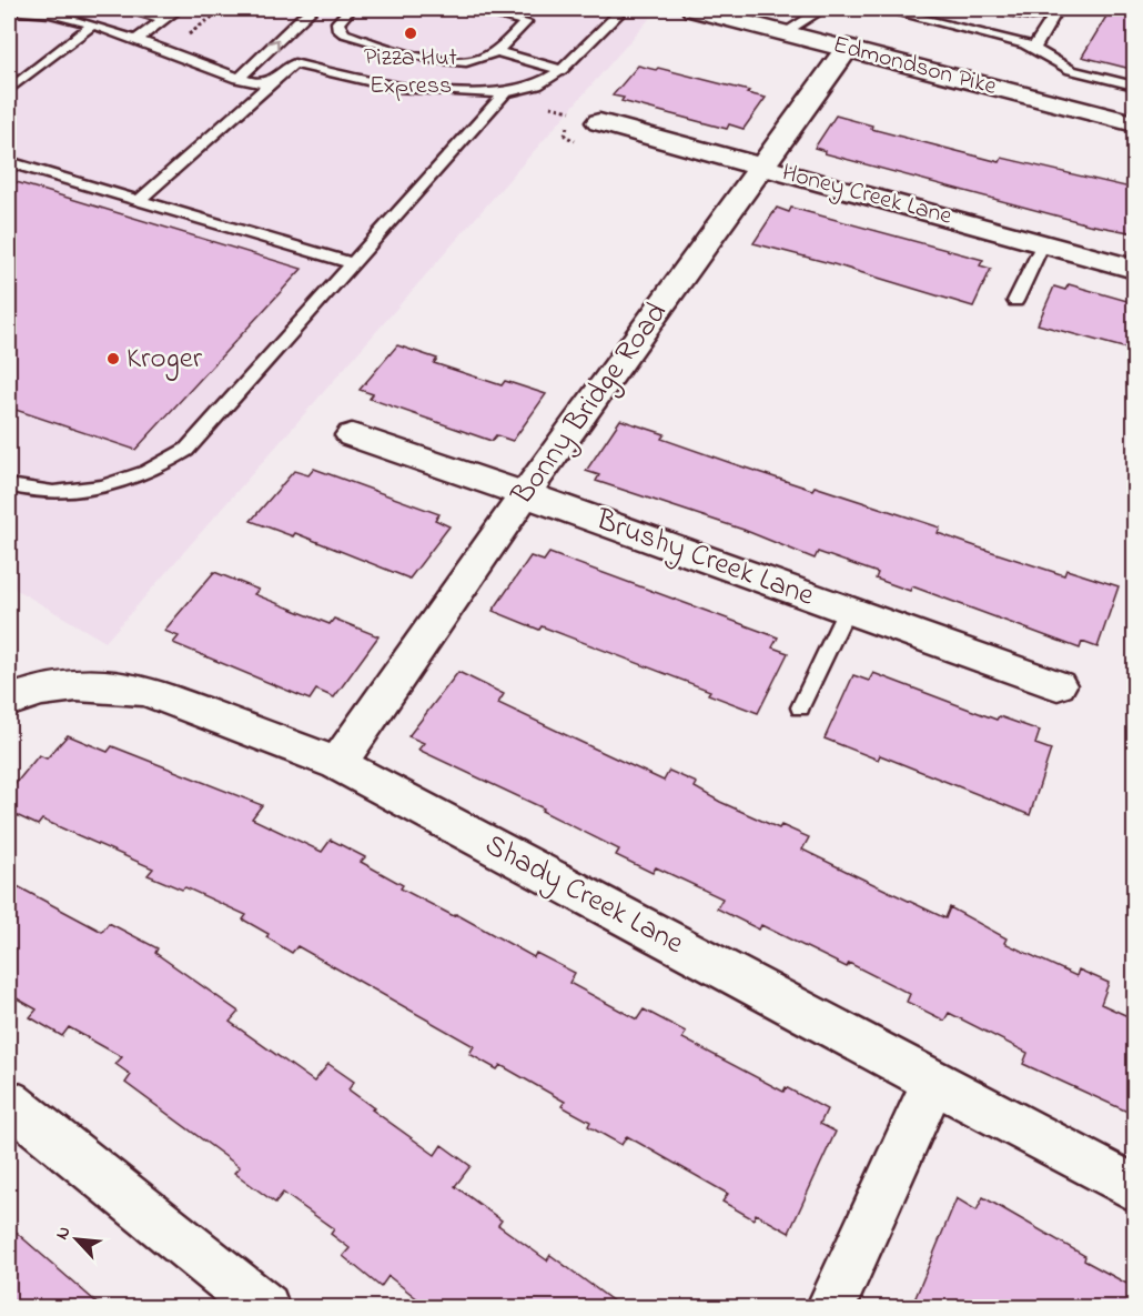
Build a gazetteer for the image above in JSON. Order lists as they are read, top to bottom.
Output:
{
  "streets": {
    "street": [
      "Edmondson Pike",
      "Honey Creek Lane",
      "Bonny Bridge Road",
      "Brushy Creek Lane",
      "Shady Creek Lane"
    ]
  },
  "crossings": [
    ["Edmondson Pike", "Bonny Bridge Road"],
    ["Honey Creek Lane", "Bonny Bridge Road"],
    ["Bonny Bridge Road", "Brushy Creek Lane"],
    ["Bonny Bridge Road", "Shady Creek Lane"]
  ],
  "places": ["Pizza Hut Express", "Kroger"],
  "north": "top left"
}
